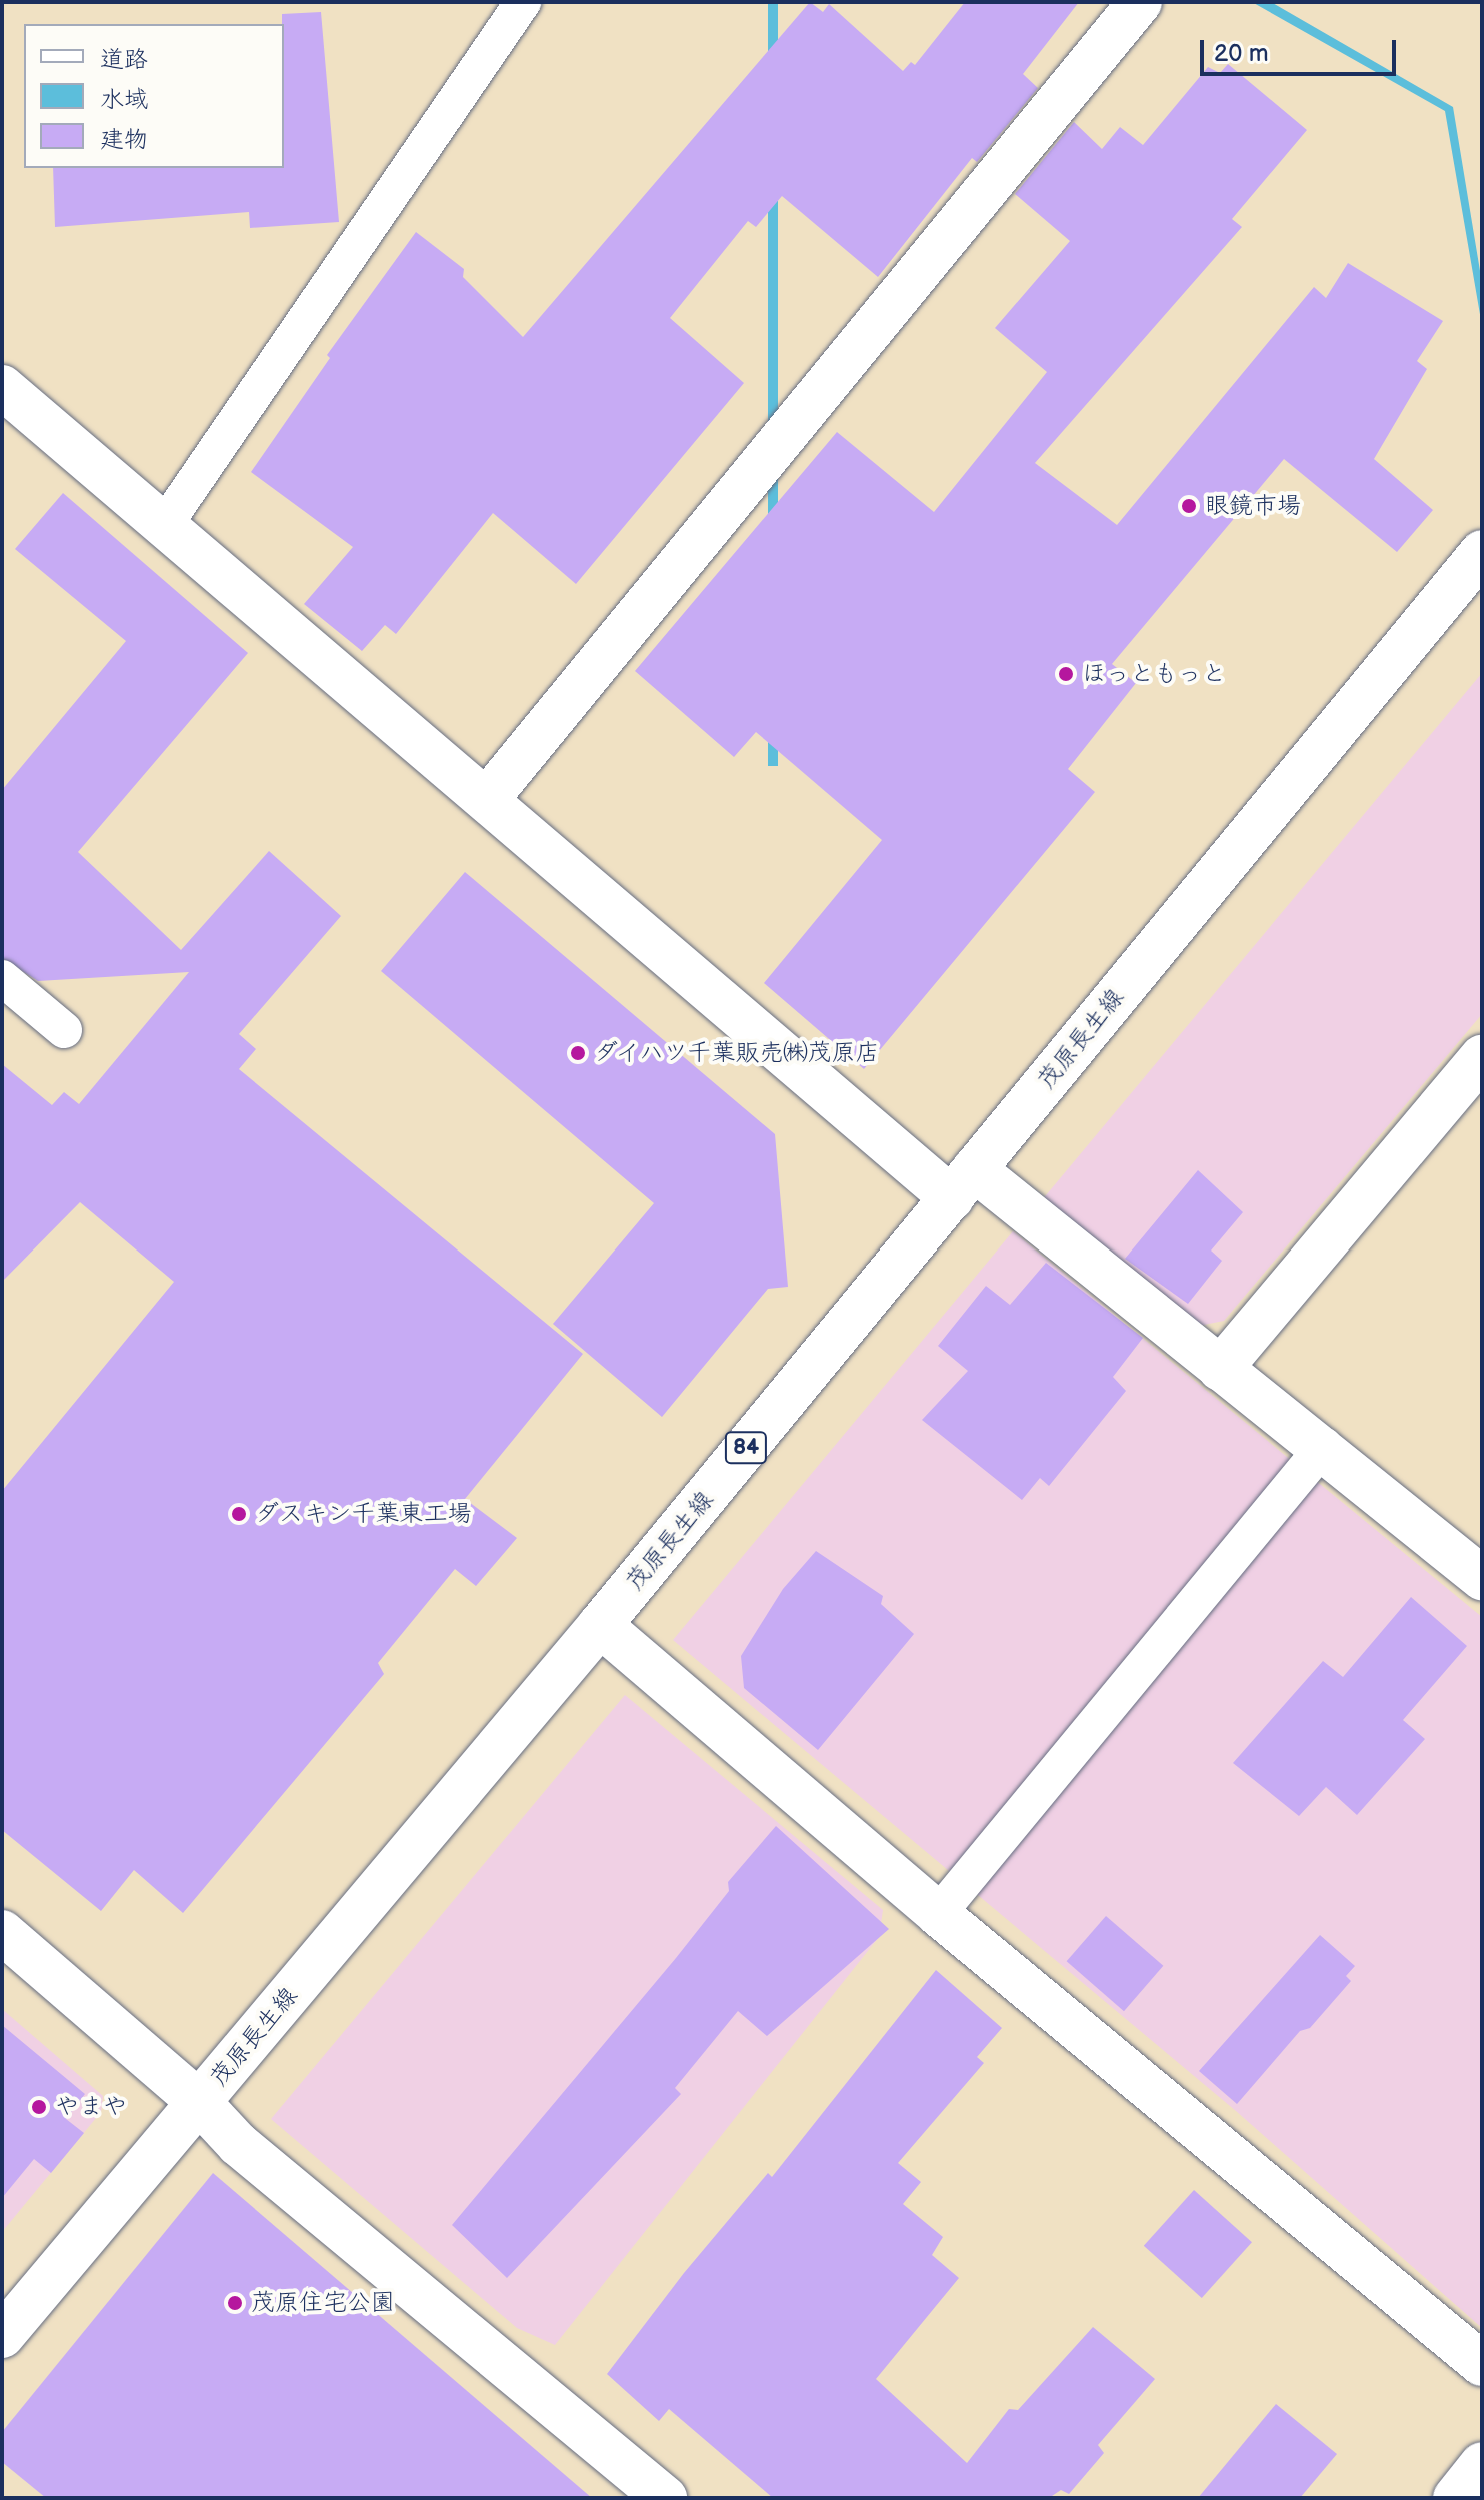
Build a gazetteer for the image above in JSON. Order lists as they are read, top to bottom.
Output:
{
  "streets": {
    "street": ["茂原長生線", "84"]
  },
  "places": [
    "眼鏡市場",
    "ほっともっと",
    "ダイハツ千葉販売㈱茂原店",
    "ダスキン千葉東工場",
    "やまや",
    "茂原住宅公園"
  ],
  "legend": ["道路", "水域", "建物"],
  "scale_bar": "20 m"
}
